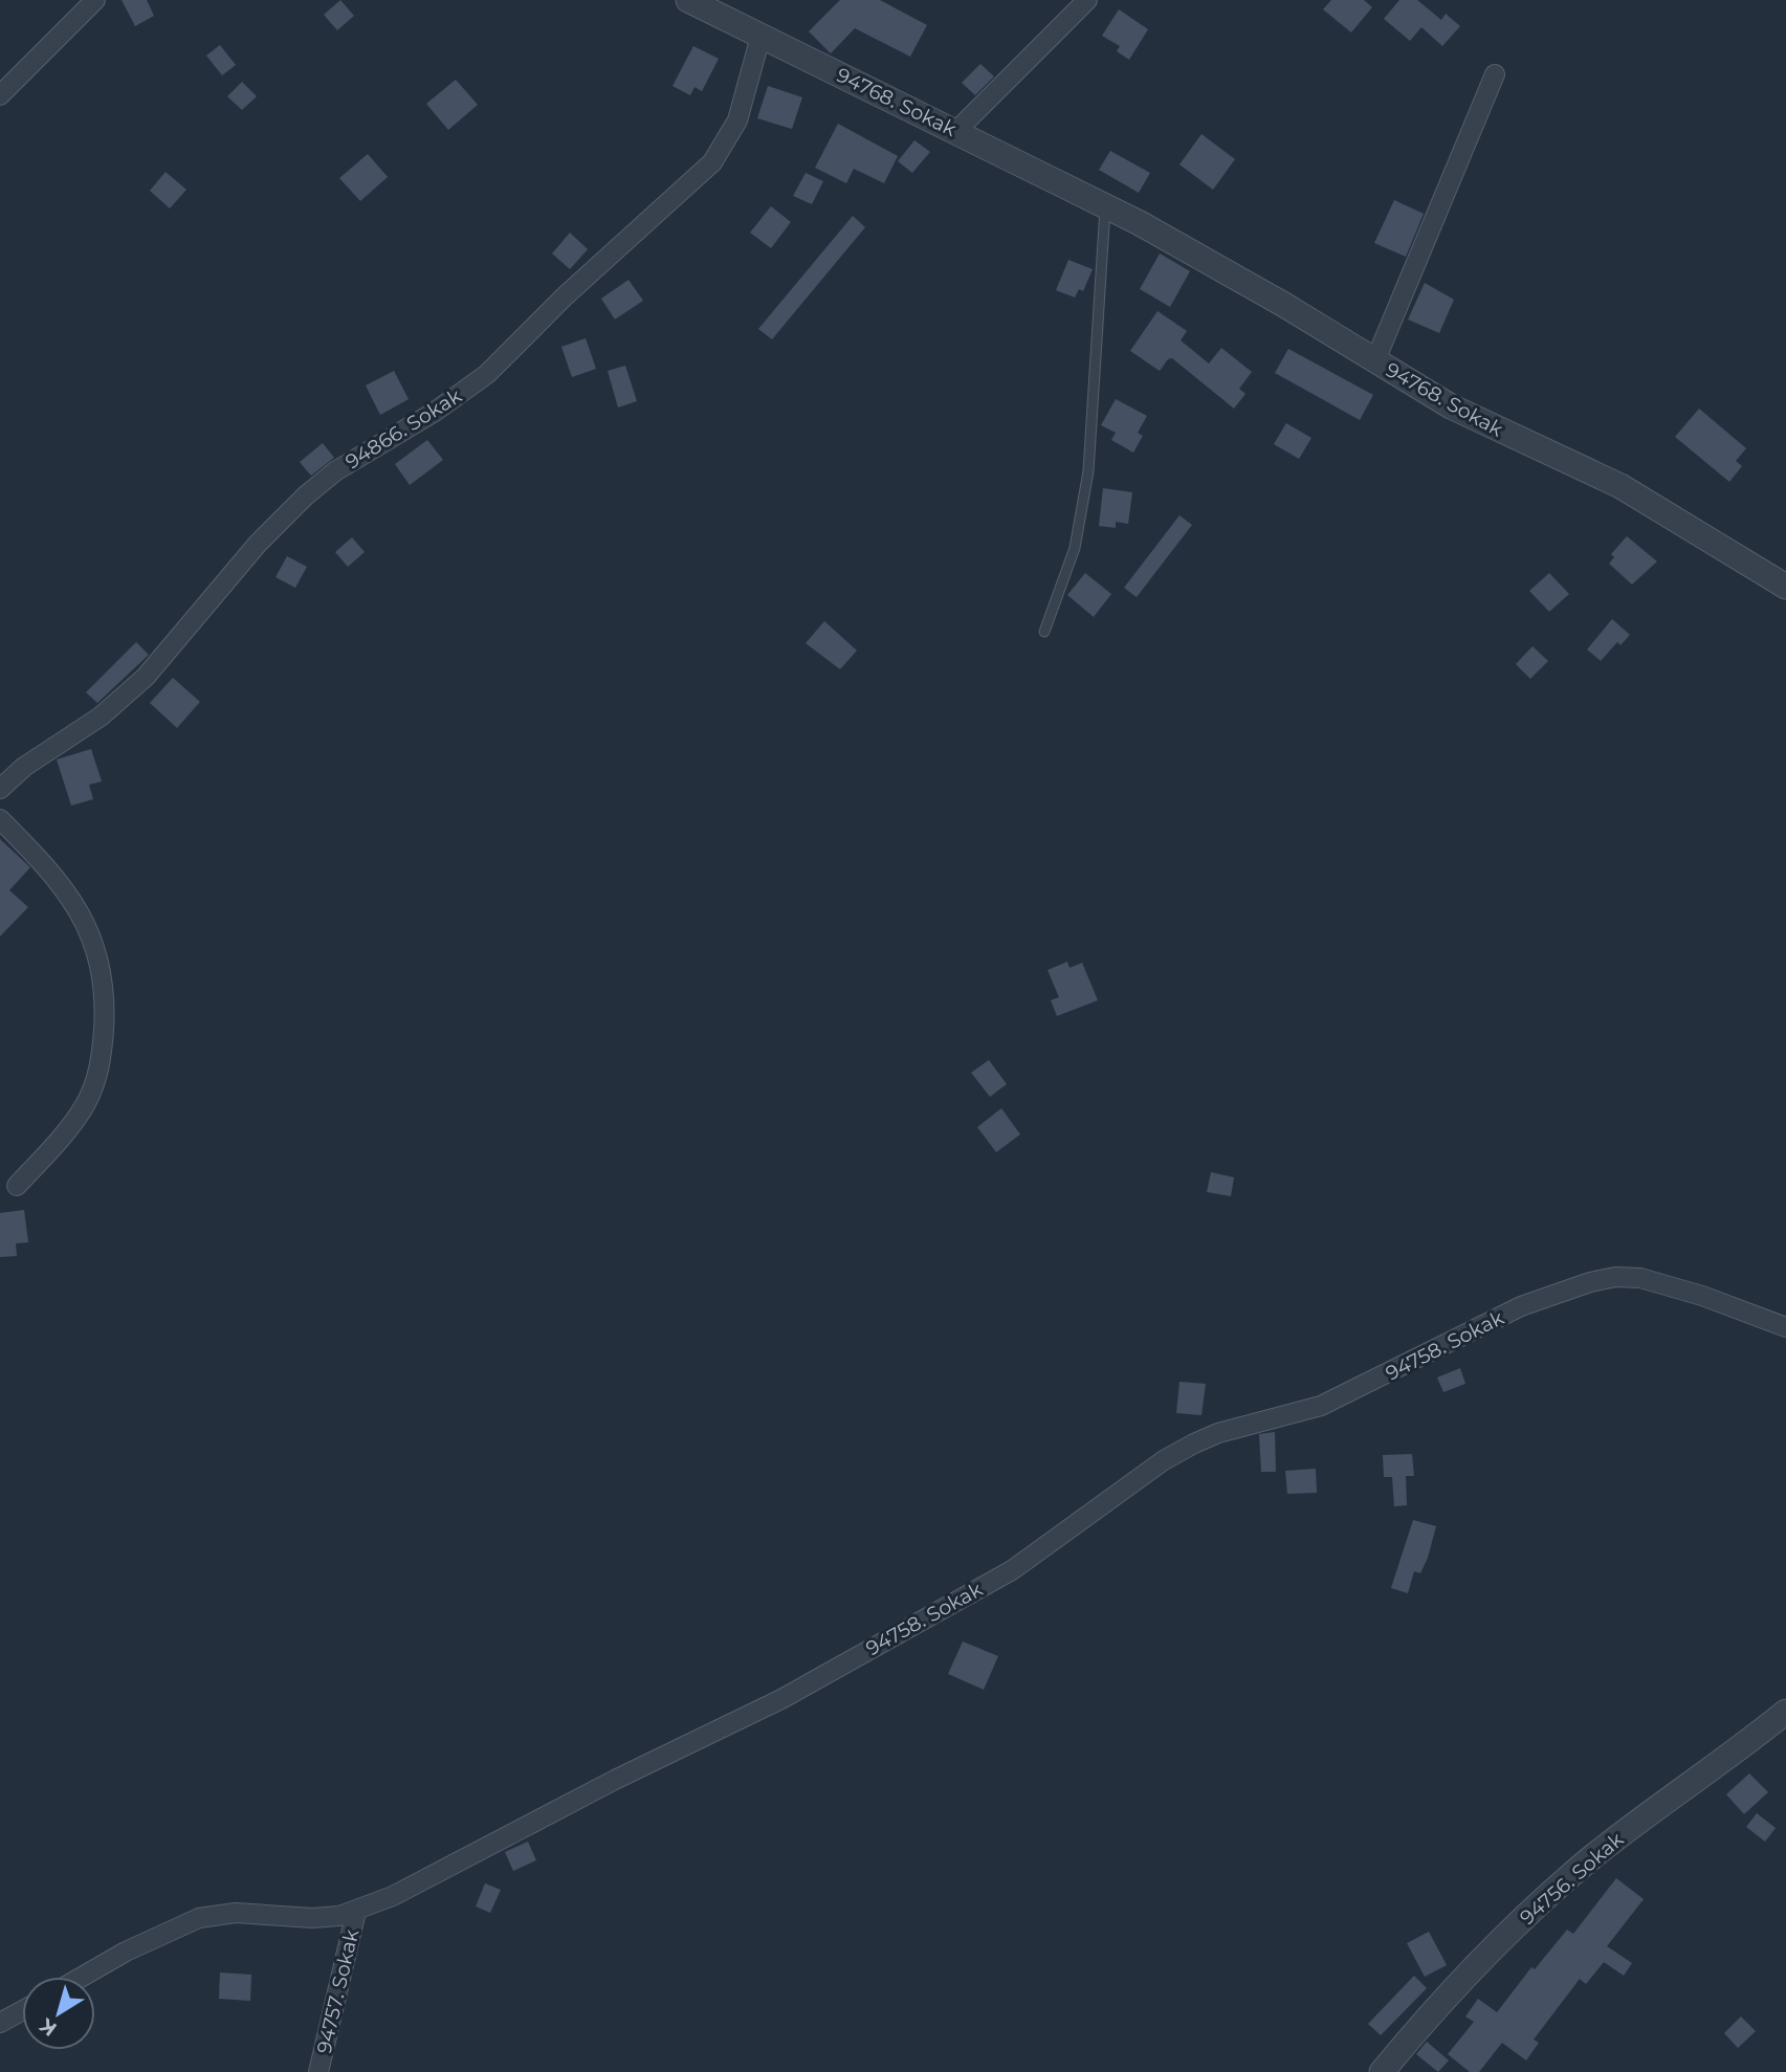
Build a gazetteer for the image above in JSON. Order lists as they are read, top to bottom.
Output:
{
  "streets": {
    "street": [
      "94768. Sokak",
      "94866. Sokak",
      "94758. Sokak",
      "94756. Sokak",
      "94757. Sokak"
    ]
  },
  "crossings": [
    ["94768. Sokak", "94866. Sokak"],
    ["94758. Sokak", "94757. Sokak"]
  ],
  "north": "bottom left"
}
